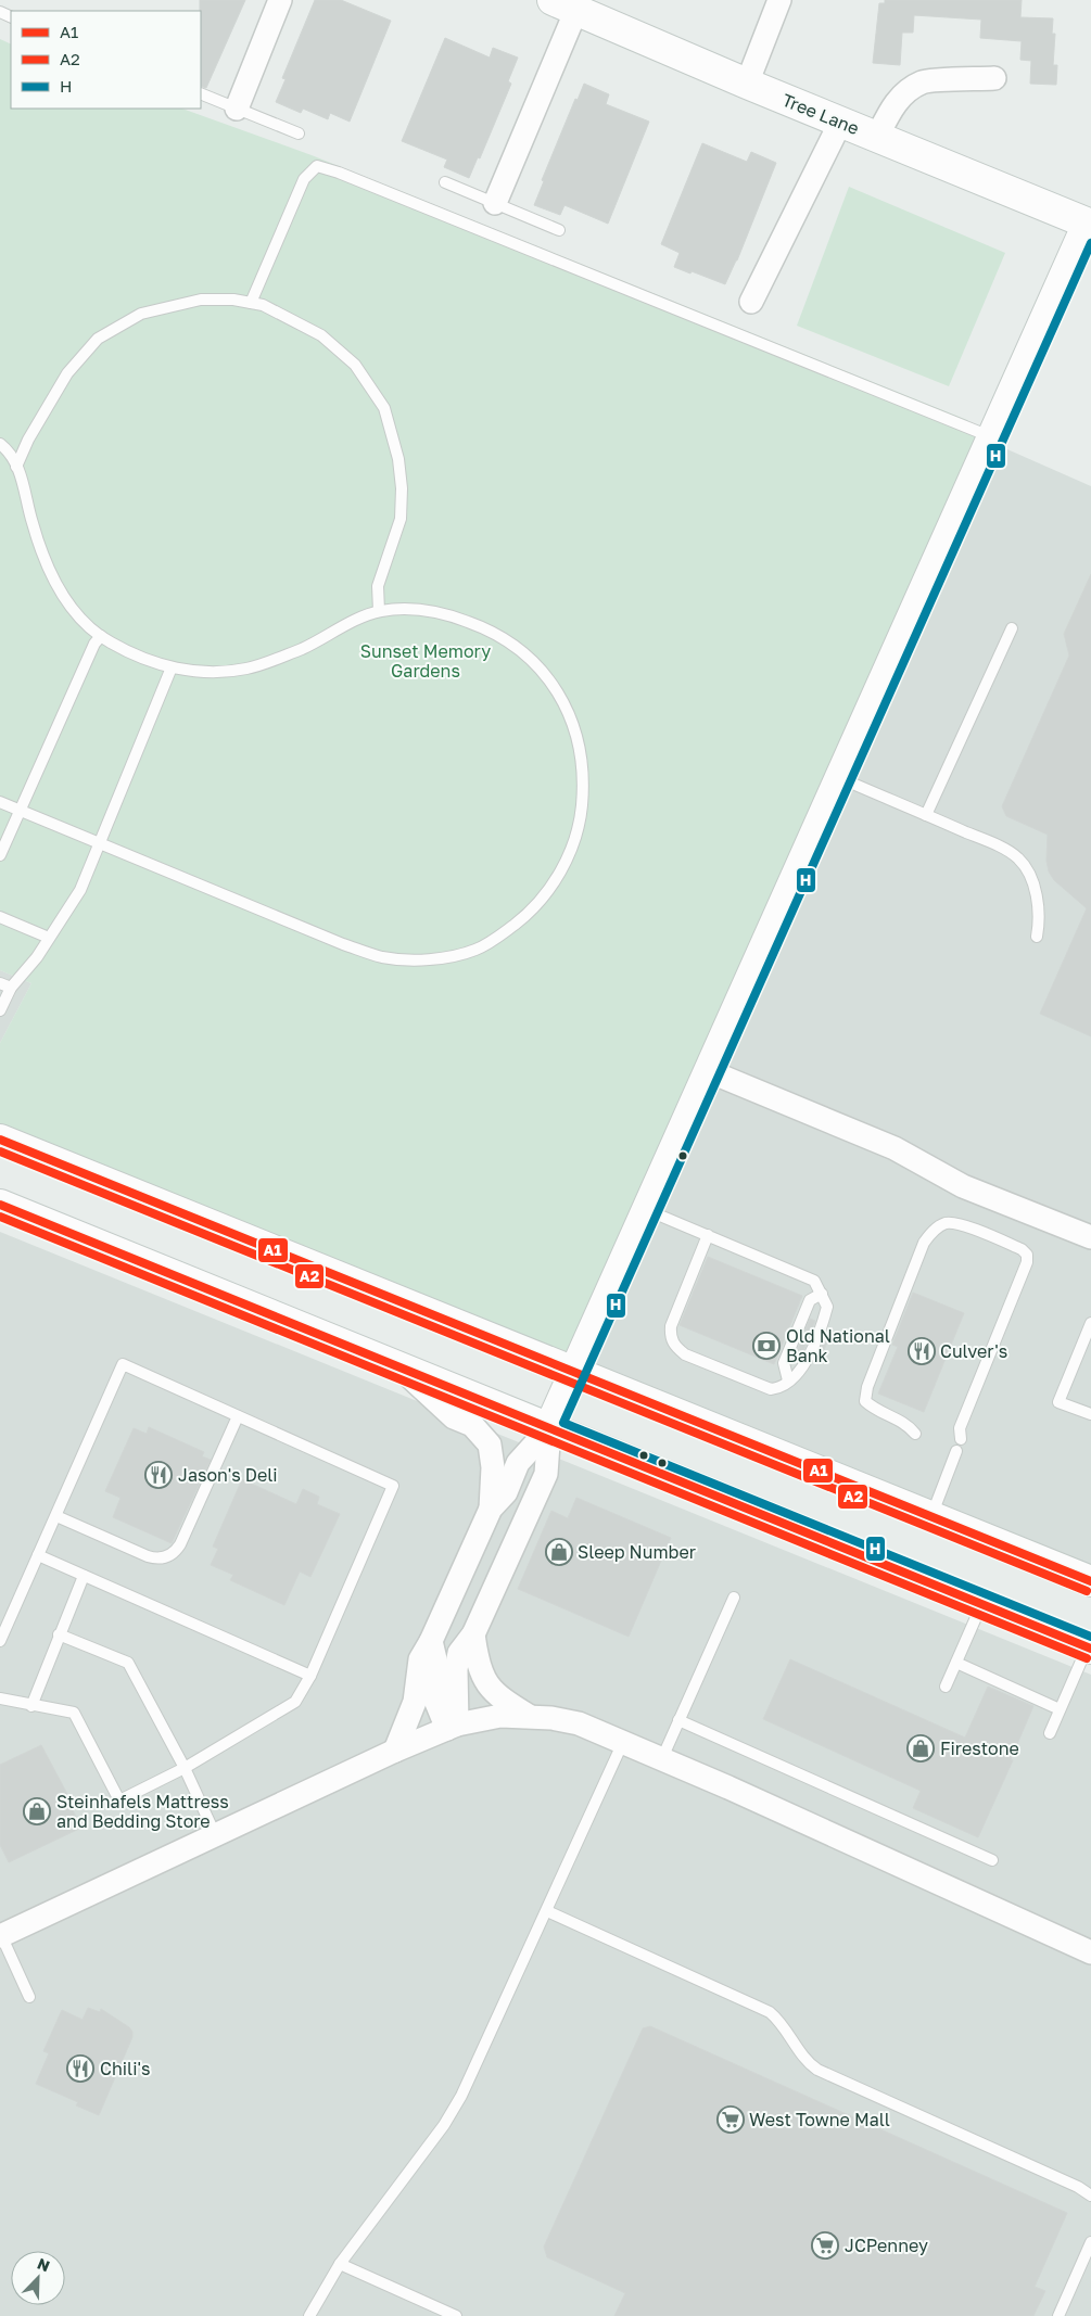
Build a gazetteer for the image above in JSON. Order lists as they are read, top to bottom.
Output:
{
  "streets": {
    "main road": ["Tree Lane"]
  },
  "parks": ["Sunset Memory Gardens"],
  "places": {
    "bank": ["Old National Bank"],
    "restaurant": ["Culver's", "Jason's Deli", "Chili's"],
    "shop": ["Sleep Number", "Firestone", "Steinhafels Mattress and Bedding Store"],
    "supermarket": ["West Towne Mall", "JCPenney"]
  },
  "lines": ["transit line H", "transit line A1", "transit line A2"],
  "legend": ["A1", "A2", "H"],
  "north": "top right"
}
